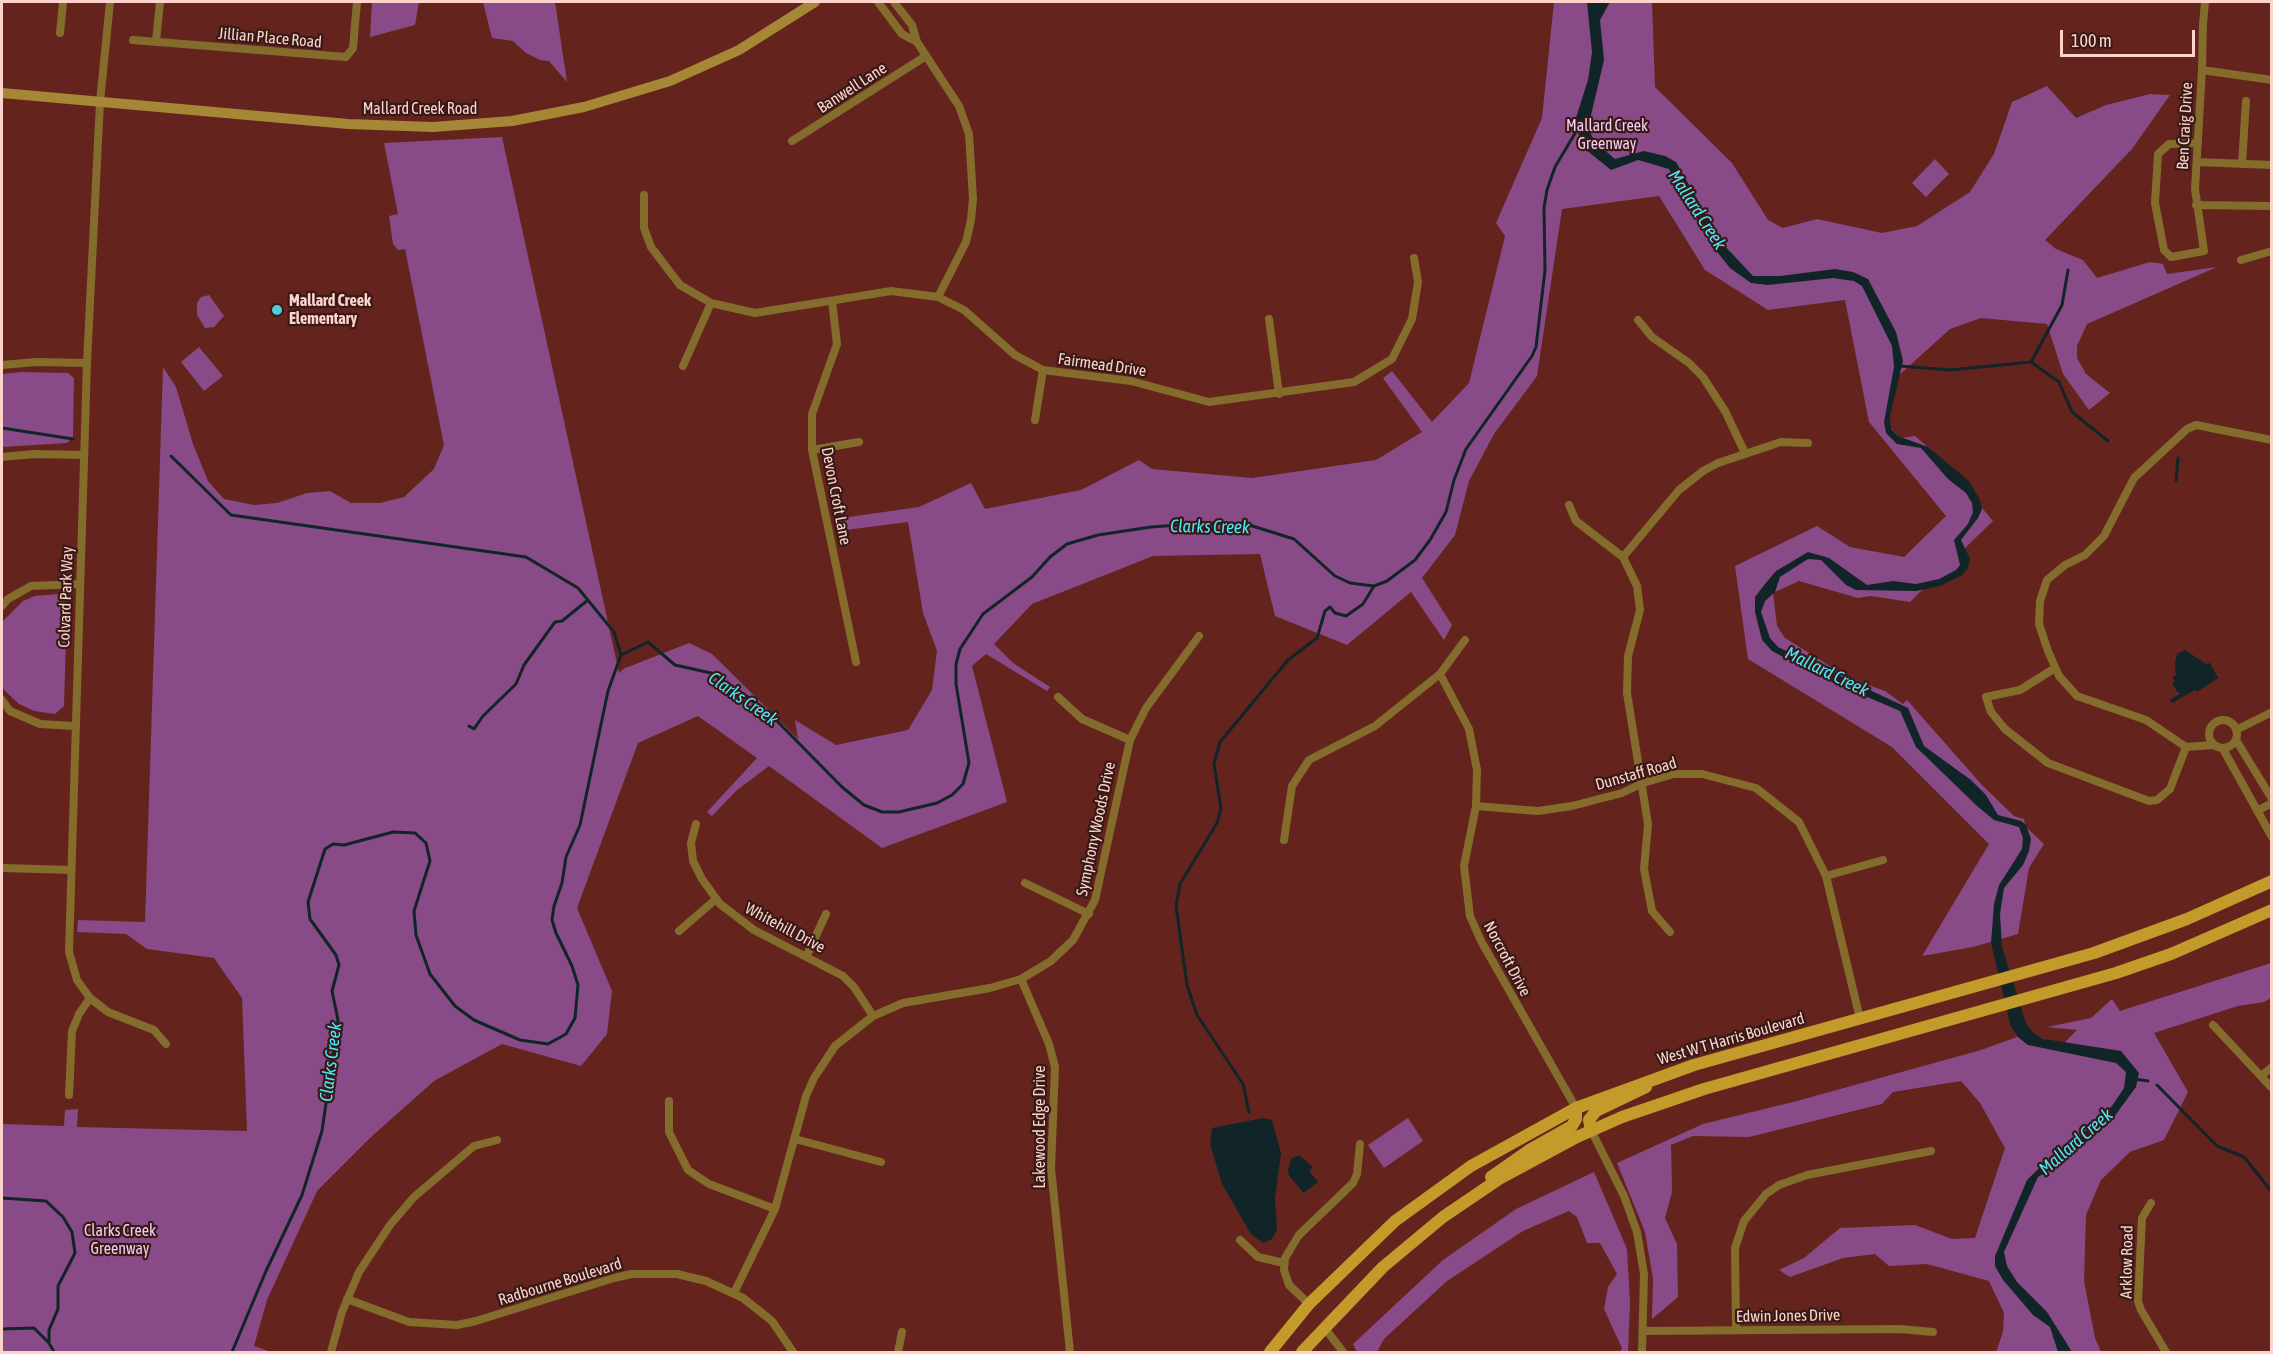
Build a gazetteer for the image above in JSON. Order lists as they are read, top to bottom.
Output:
{
  "streets": {
    "main road": ["Mallard Creek Road", "West W T Harris Boulevard"],
    "street": [
      "Jillian Place Road",
      "Banwell Lane",
      "Ben Craig Drive",
      "Fairmead Drive",
      "Devon Croft Lane",
      "Colvard Park Way",
      "Dunstaff Road",
      "Symphony Woods Drive",
      "Whitehill Drive",
      "Norcroft Drive",
      "Lakewood Edge Drive",
      "Arklow Road",
      "Radbourne Boulevard",
      "Edwin Jones Drive"
    ]
  },
  "crossings": [
    ["Mallard Creek Road", "Colvard Park Way"],
    ["Fairmead Drive", "Devon Croft Lane"],
    ["Dunstaff Road", "Norcroft Drive"],
    ["Dunstaff Road", "West W T Harris Boulevard"],
    ["Symphony Woods Drive", "Whitehill Drive"],
    ["Symphony Woods Drive", "Lakewood Edge Drive"],
    ["Symphony Woods Drive", "Radbourne Boulevard"],
    ["Norcroft Drive", "West W T Harris Boulevard"]
  ],
  "water": ["Mallard Creek", "Clarks Creek"],
  "parks": ["Mallard Creek Greenway", "Clarks Creek Greenway"],
  "places": ["Mallard Creek Elementary"],
  "scale_bar": "100 m"
}
